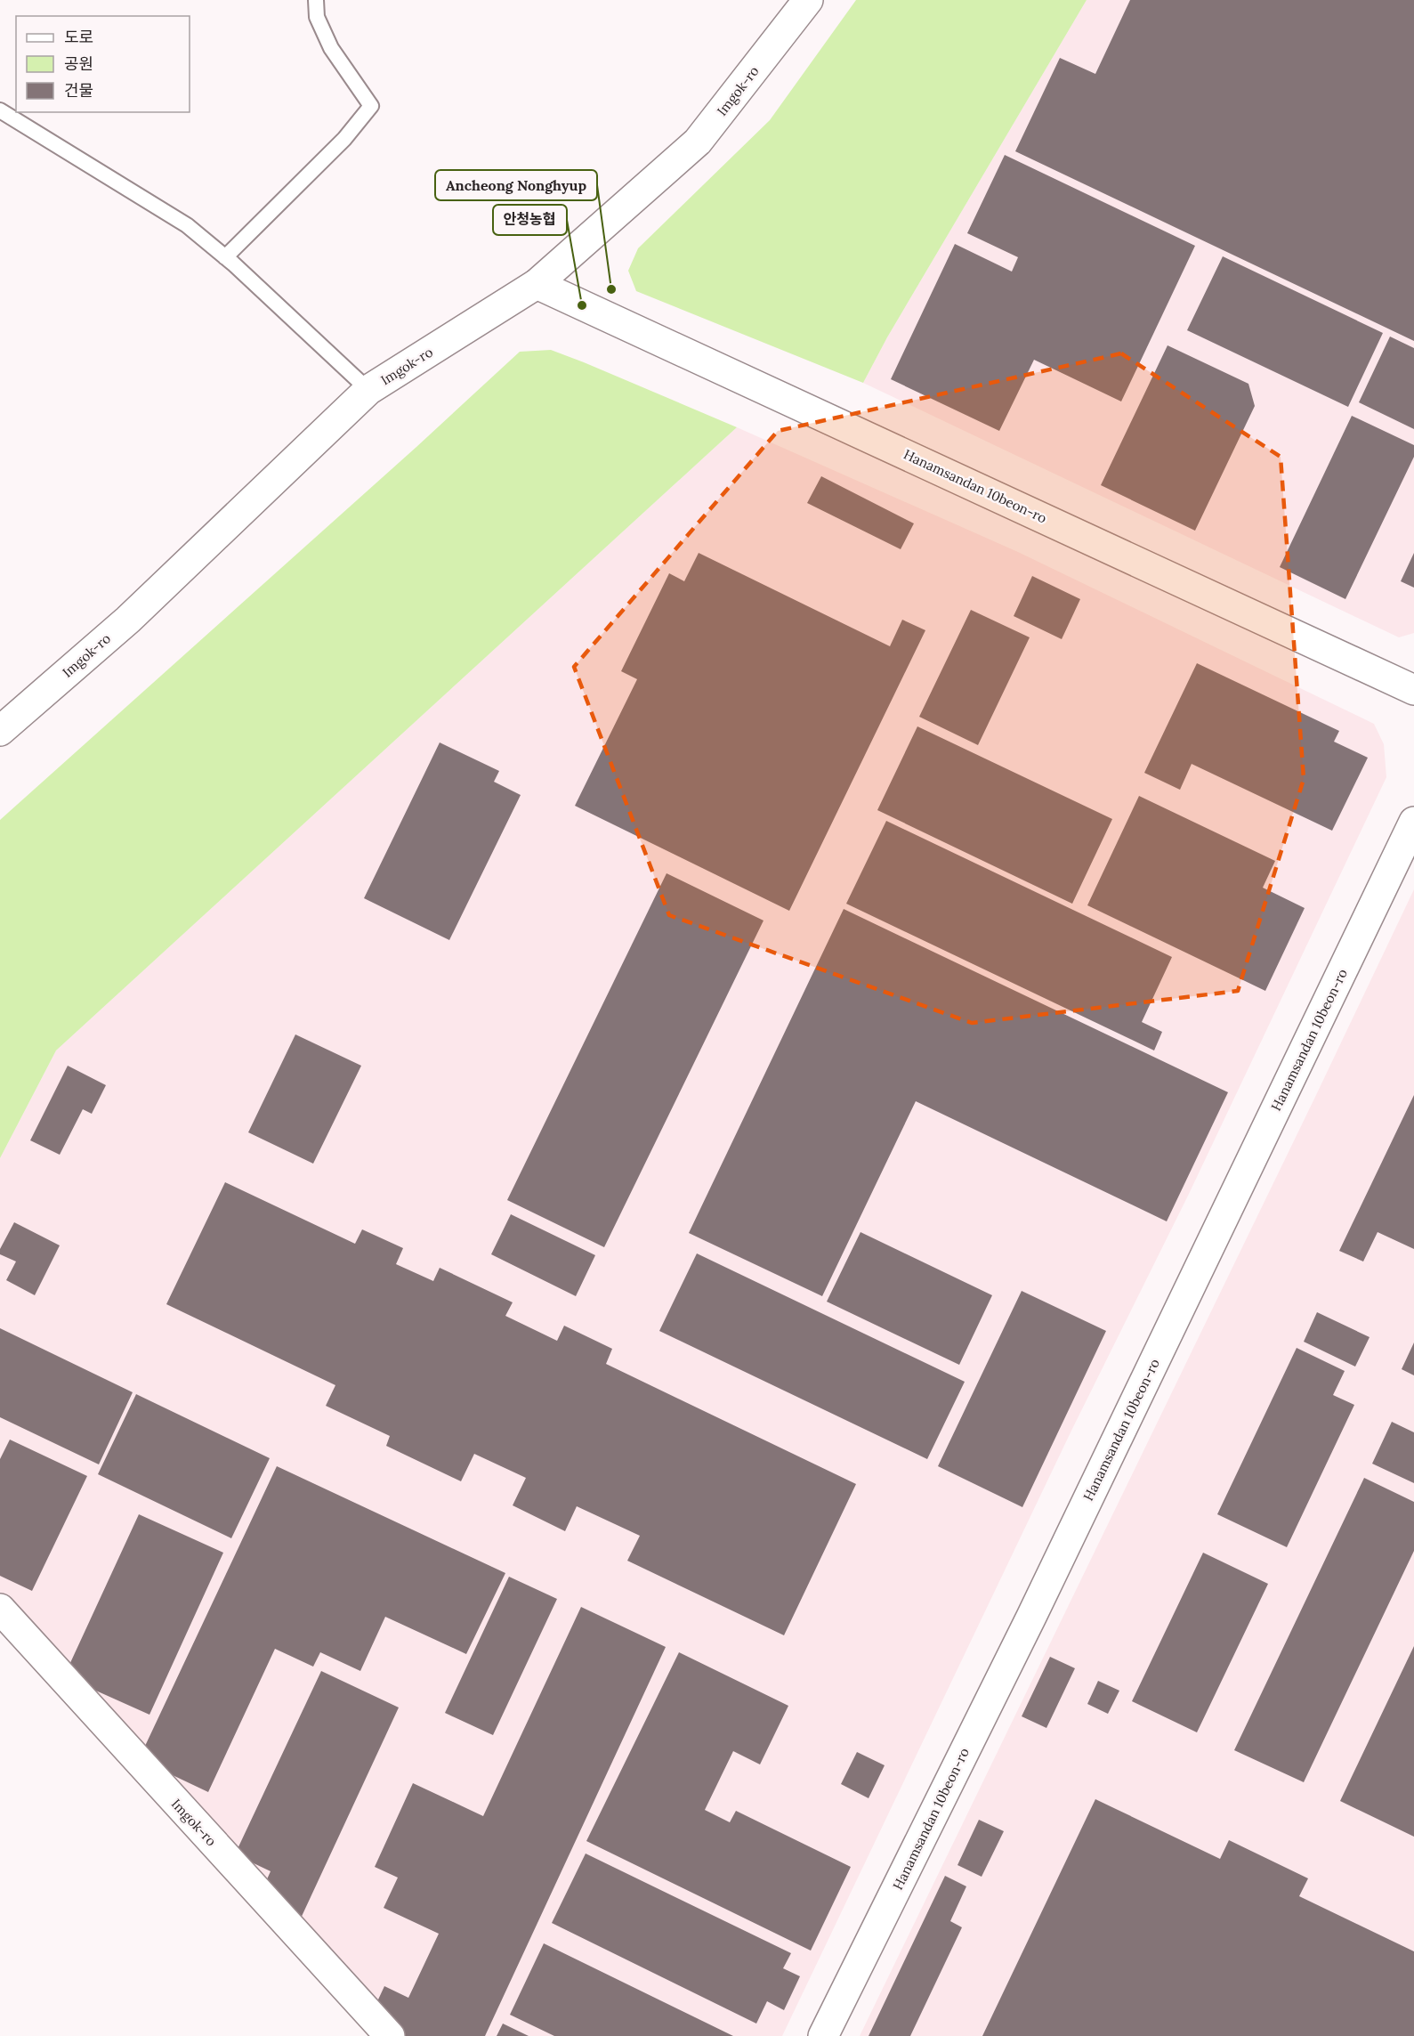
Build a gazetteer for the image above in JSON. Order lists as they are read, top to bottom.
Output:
{
  "streets": {
    "street": ["Imgok-ro", "Hanamsandan 10beon-ro"]
  },
  "crossings": [
    ["Imgok-ro", "Hanamsandan 10beon-ro"]
  ],
  "places": ["Ancheong Nonghyup", "안청농협"],
  "legend": ["도로", "공원", "건물"]
}
